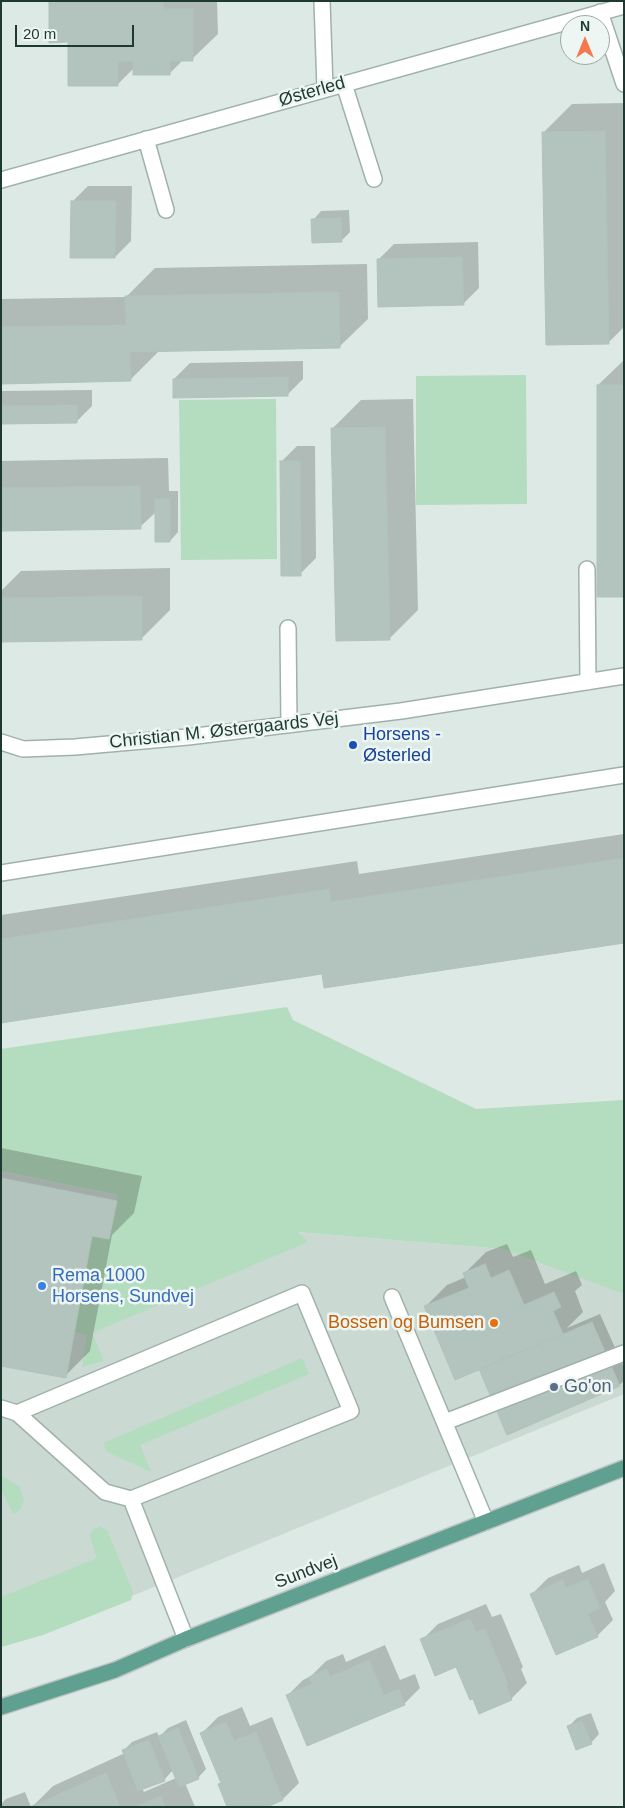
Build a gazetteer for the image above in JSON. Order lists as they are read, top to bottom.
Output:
{
  "streets": {
    "main road": ["Sundvej"],
    "street": ["Østerled", "Christian M. Østergaards Vej"]
  },
  "places": [
    "Horsens - Østerled",
    "Rema 1000 Horsens, Sundvej",
    "Bossen og Bumsen",
    "Go'on"
  ],
  "scale_bar": "20 m",
  "north": "top"
}
